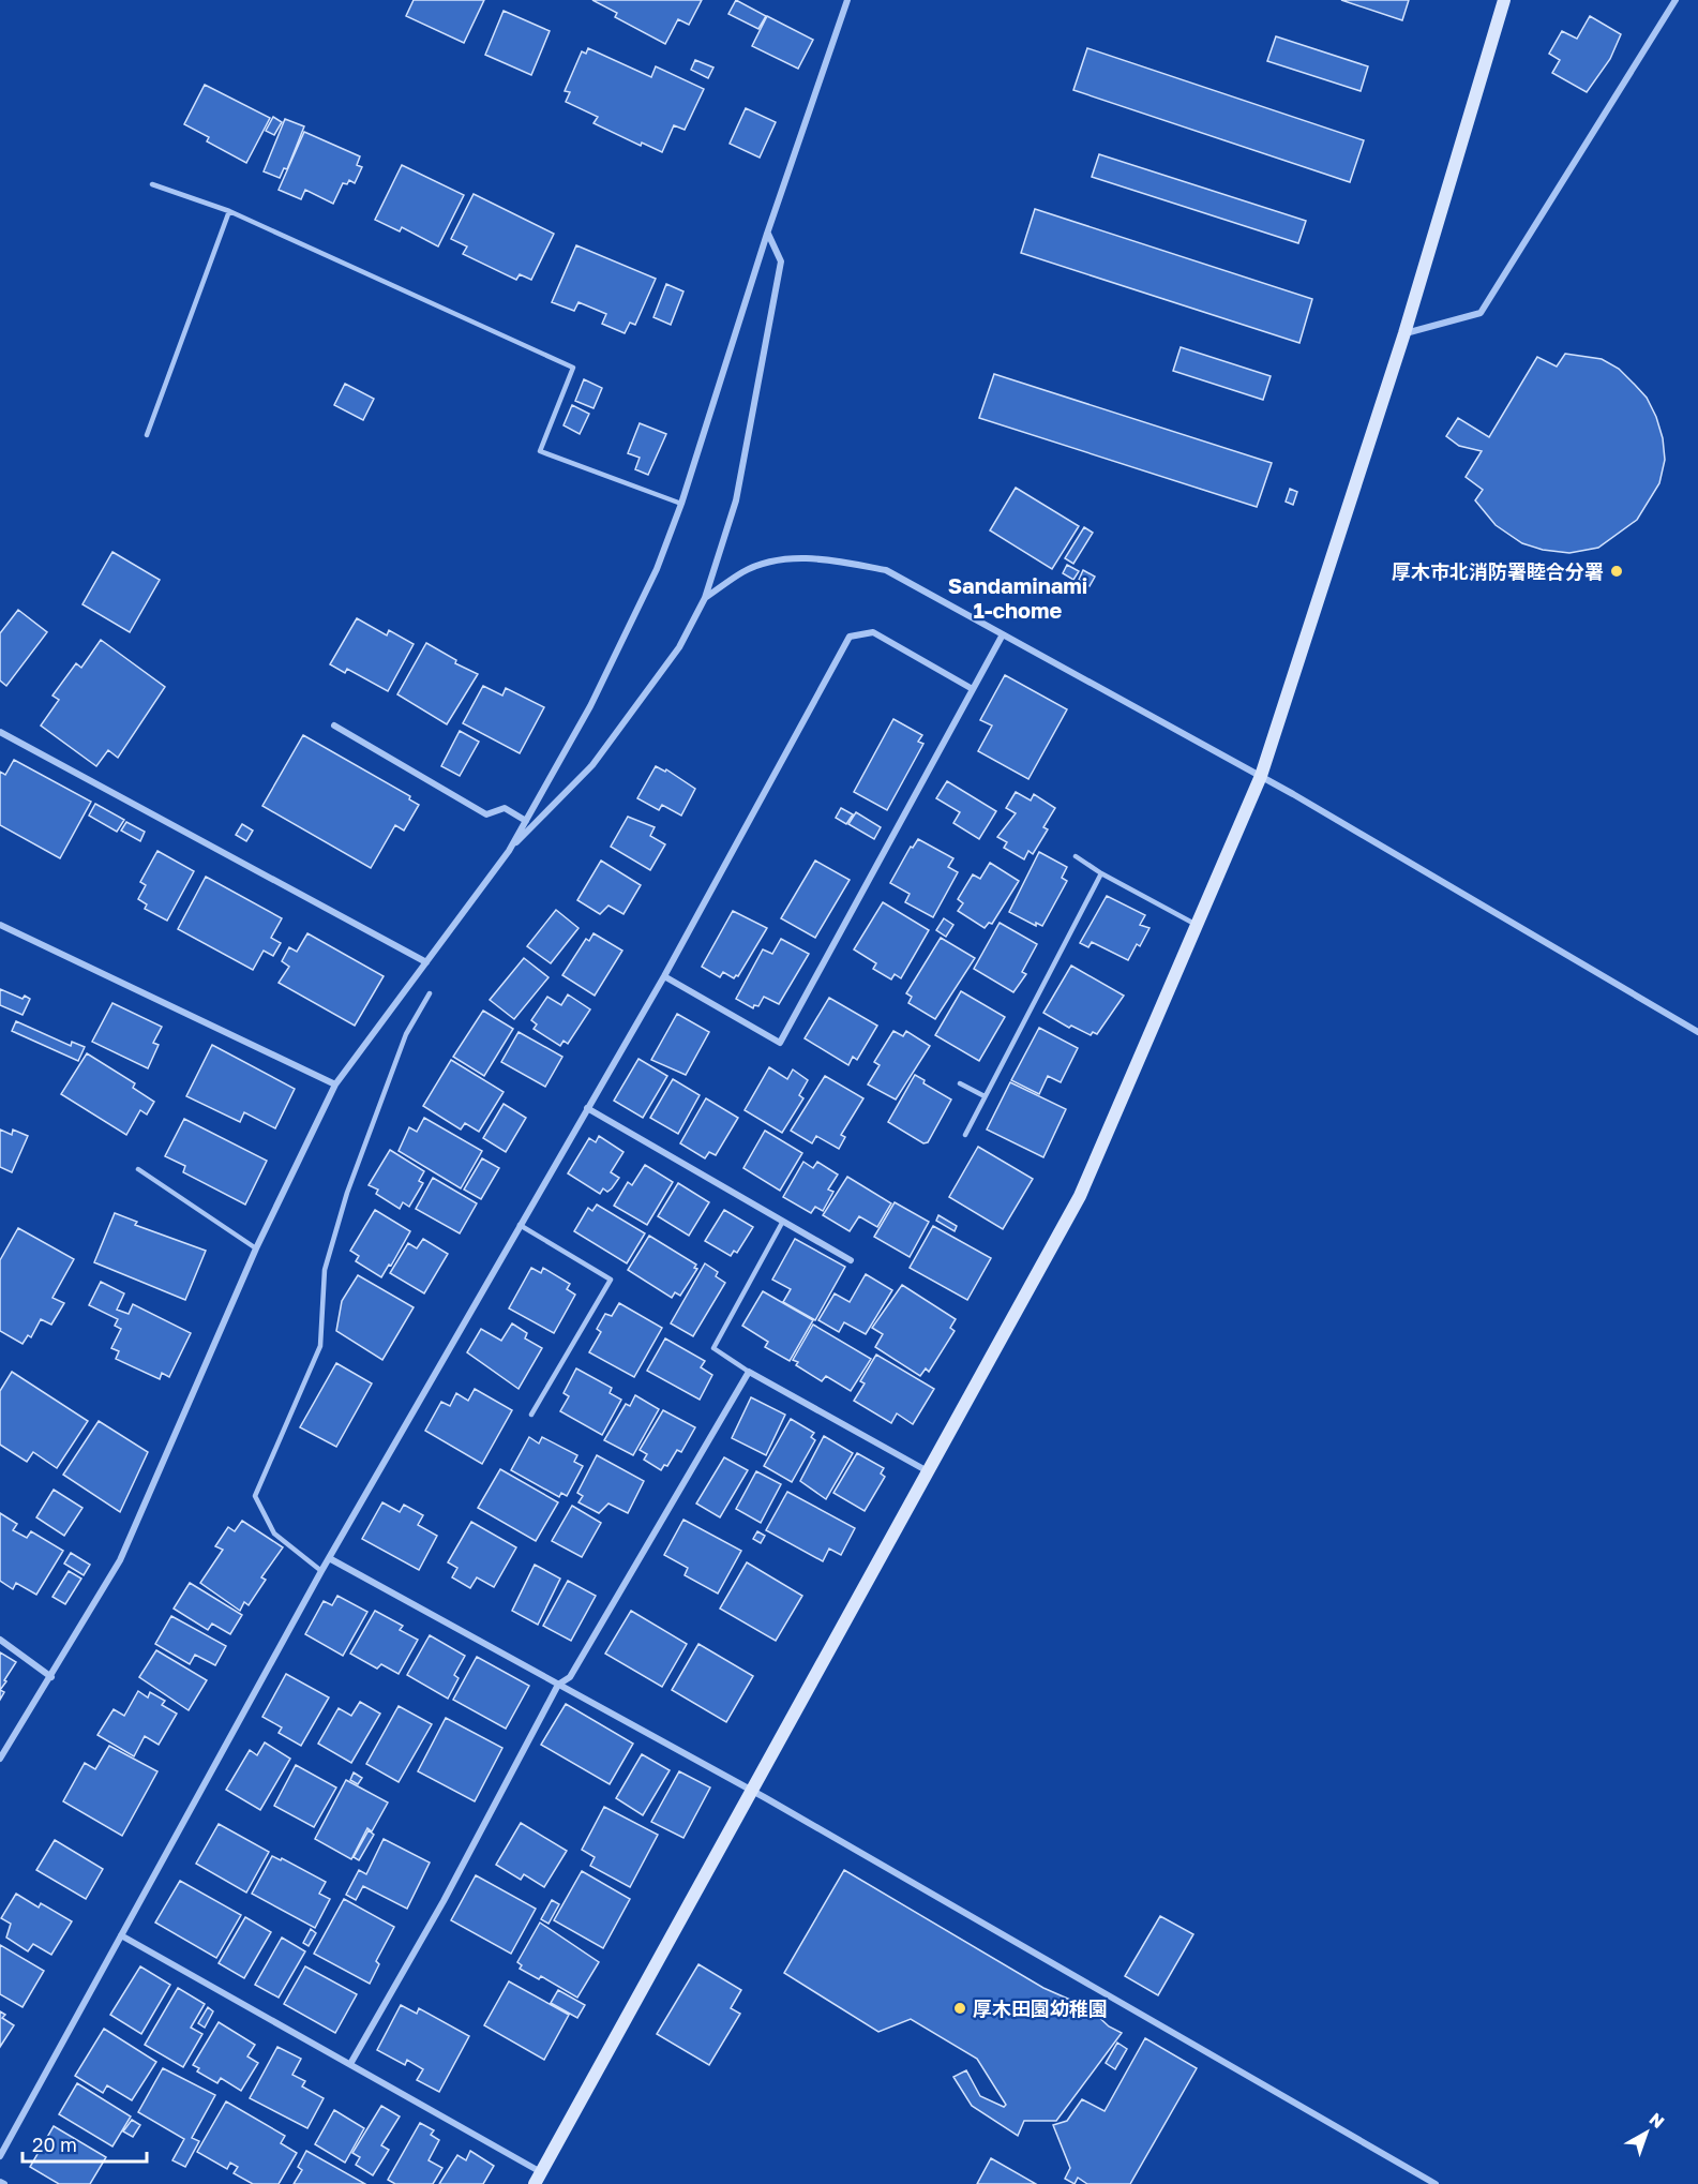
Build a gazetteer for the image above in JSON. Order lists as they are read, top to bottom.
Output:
{
  "districts": ["Sandaminami 1-chome"],
  "places": ["厚木市北消防署睦合分署", "厚木田園幼稚園"],
  "scale_bar": "20 m",
  "north": "top right"
}
